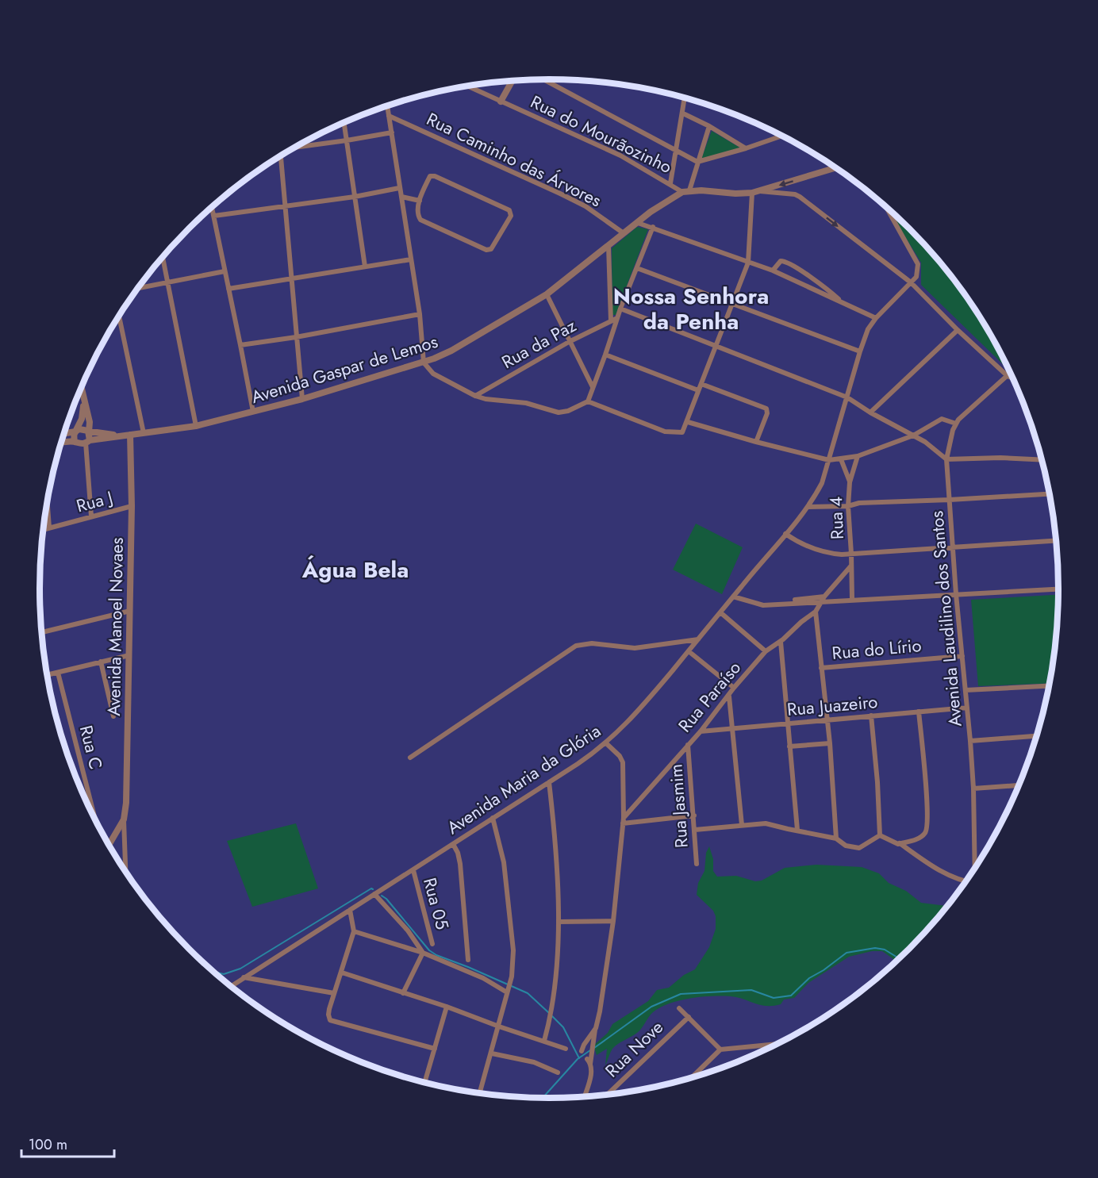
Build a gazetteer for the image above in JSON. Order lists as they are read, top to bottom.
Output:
{
  "streets": {
    "street": [
      "Rua do Mourãozinho",
      "Rua Caminho das Árvores",
      "Rua da Paz",
      "Avenida Gaspar de Lemos",
      "Rua J",
      "Rua 4",
      "Avenida Laudilino dos Santos",
      "Avenida Manoel Novaes",
      "Rua do Lírio",
      "Rua Paraíso",
      "Rua Juazeiro",
      "Rua C",
      "Avenida Maria da Glória",
      "Rua Jasmim",
      "Rua 05",
      "Rua Nove"
    ]
  },
  "crossings": [
    ["Rua do Mourãozinho", "Avenida Gaspar de Lemos"],
    ["Rua Caminho das Árvores", "Avenida Gaspar de Lemos"],
    ["Avenida Gaspar de Lemos", "Avenida Manoel Novaes"],
    ["Rua J", "Avenida Manoel Novaes"],
    ["Avenida Laudilino dos Santos", "Rua do Lírio"],
    ["Avenida Laudilino dos Santos", "Rua Juazeiro"],
    ["Rua Paraíso", "Rua Juazeiro"],
    ["Rua Paraíso", "Rua Jasmim"],
    ["Avenida Maria da Glória", "Rua 05"]
  ],
  "districts": ["Nossa Senhora da Penha", "Água Bela"],
  "scale_bar": "100 m"
}
